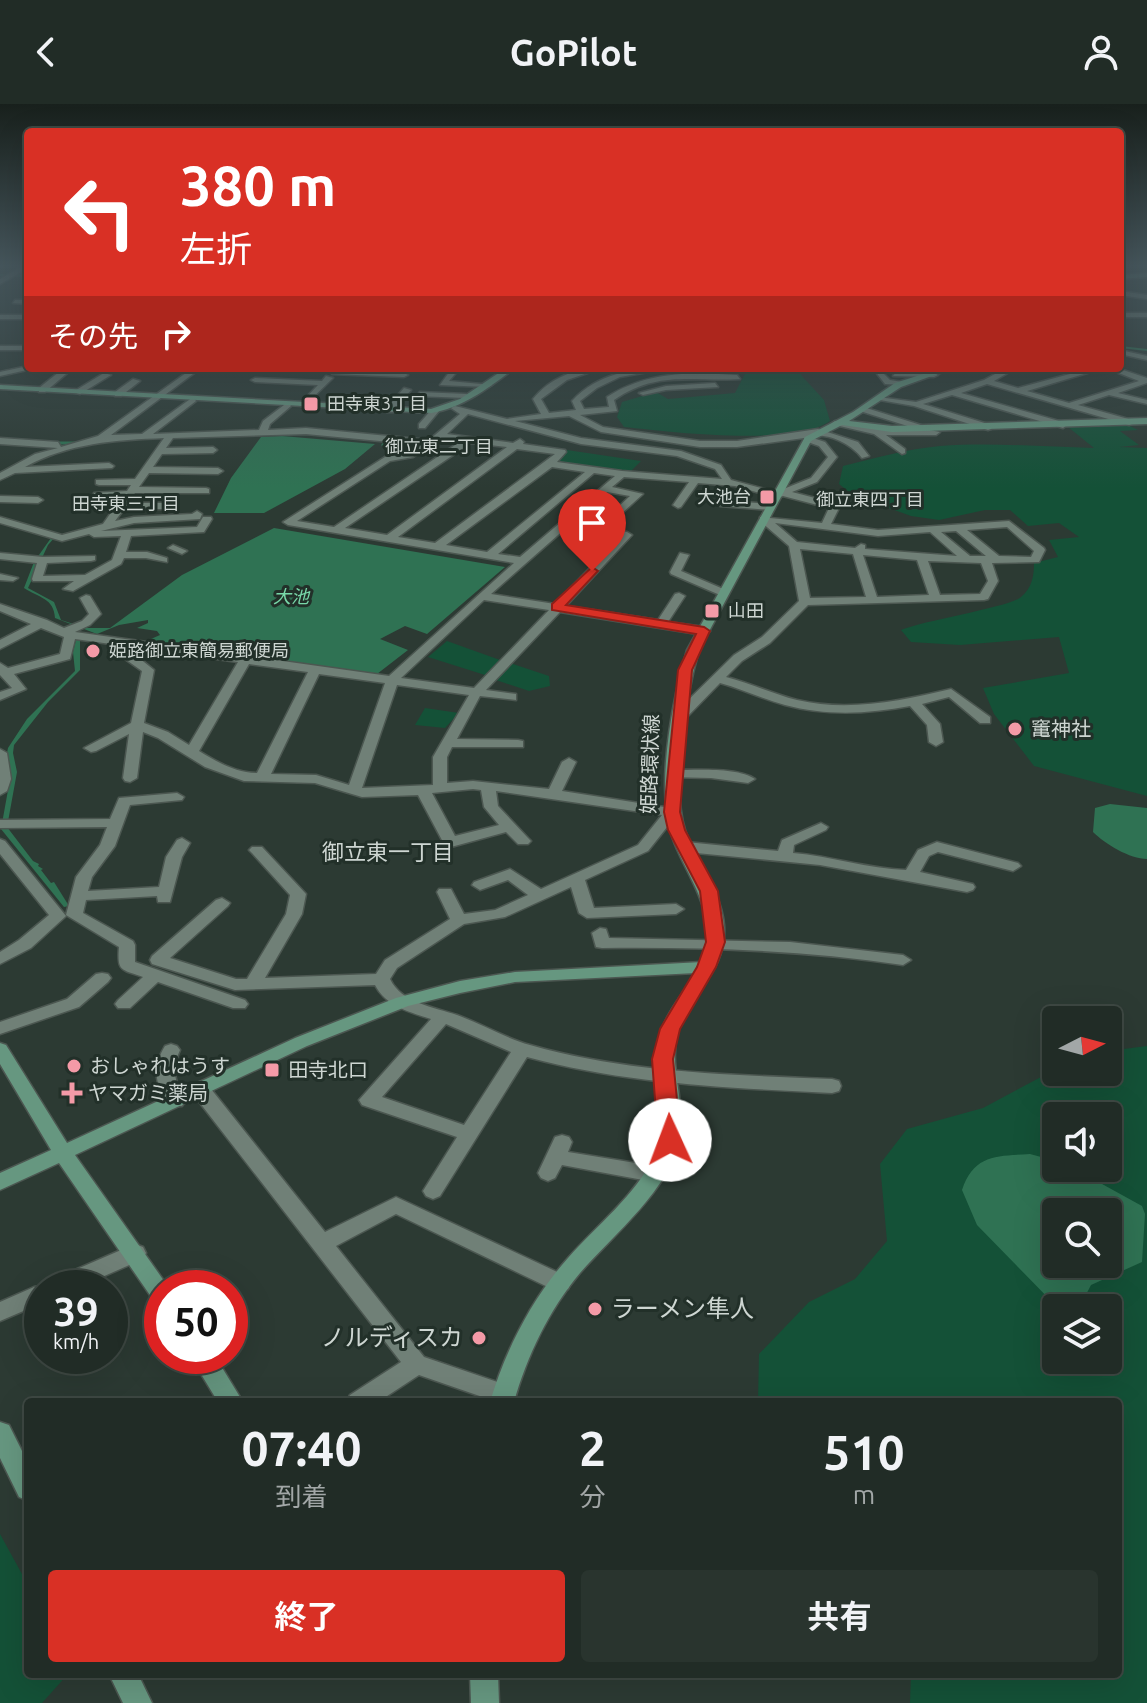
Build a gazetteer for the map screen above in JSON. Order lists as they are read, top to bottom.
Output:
{
  "streets": {
    "street": ["姫路環状線"]
  },
  "districts": [
    "御立東二丁目",
    "御立東四丁目",
    "田寺東三丁目",
    "御立東一丁目"
  ],
  "water": ["大池"],
  "places": {
    "transit": [
      "田寺東3丁目",
      "大池台",
      "山田",
      "田寺北口"
    ],
    "other": [
      "姫路御立東簡易郵便局",
      "竃神社",
      "おしゃれはうす",
      "ラーメン隼人",
      "ノルディスカ"
    ],
    "health": ["ヤマガミ薬局"]
  },
  "north": "right",
  "page": {
    "header": "GoPilot",
    "turn": ["380 m", "左折"],
    "then": "その先",
    "speed": "39 km/h",
    "limit": "50",
    "eta": [
      "07:40",
      "到着",
      "2",
      "分",
      "510",
      "m"
    ],
    "buttons": ["終了", "共有"]
  }
}
